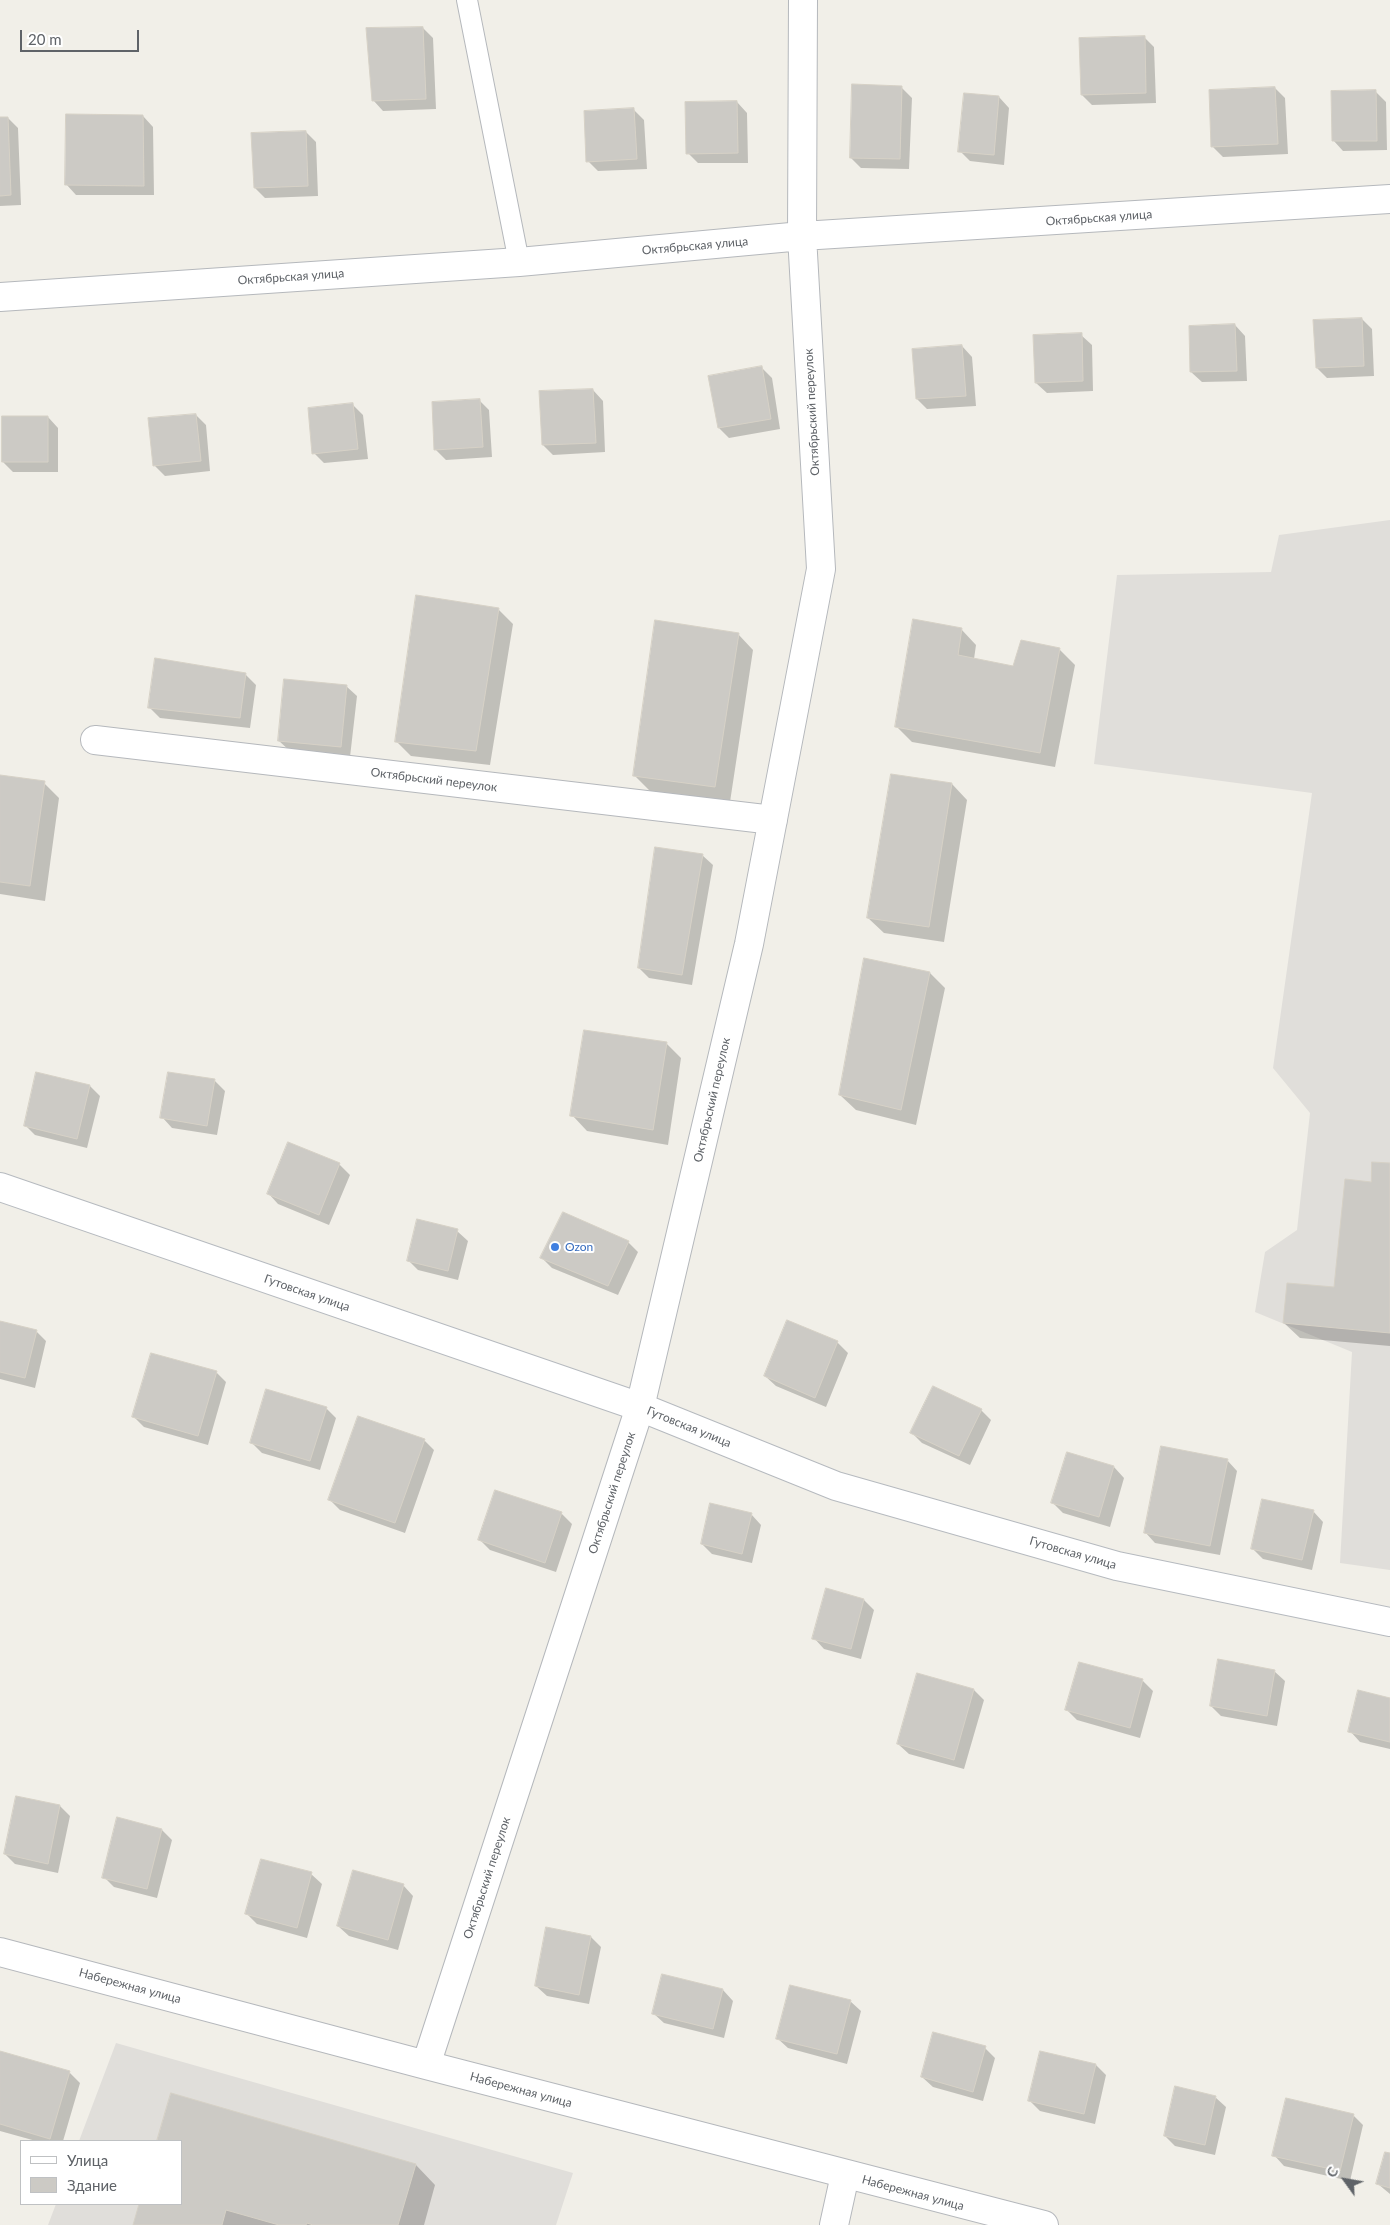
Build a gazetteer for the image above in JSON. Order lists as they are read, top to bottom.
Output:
{
  "streets": {
    "street": [
      "Октябрьская улица",
      "Октябрьский переулок",
      "Гутовская улица",
      "Набережная улица"
    ]
  },
  "crossings": [
    ["Октябрьская улица", "Октябрьский переулок"],
    ["Октябрьский переулок", "Гутовская улица"],
    ["Октябрьский переулок", "Набережная улица"]
  ],
  "places": ["Ozon"],
  "legend": ["Улица", "Здание"],
  "scale_bar": "20 m",
  "north": "top left"
}
